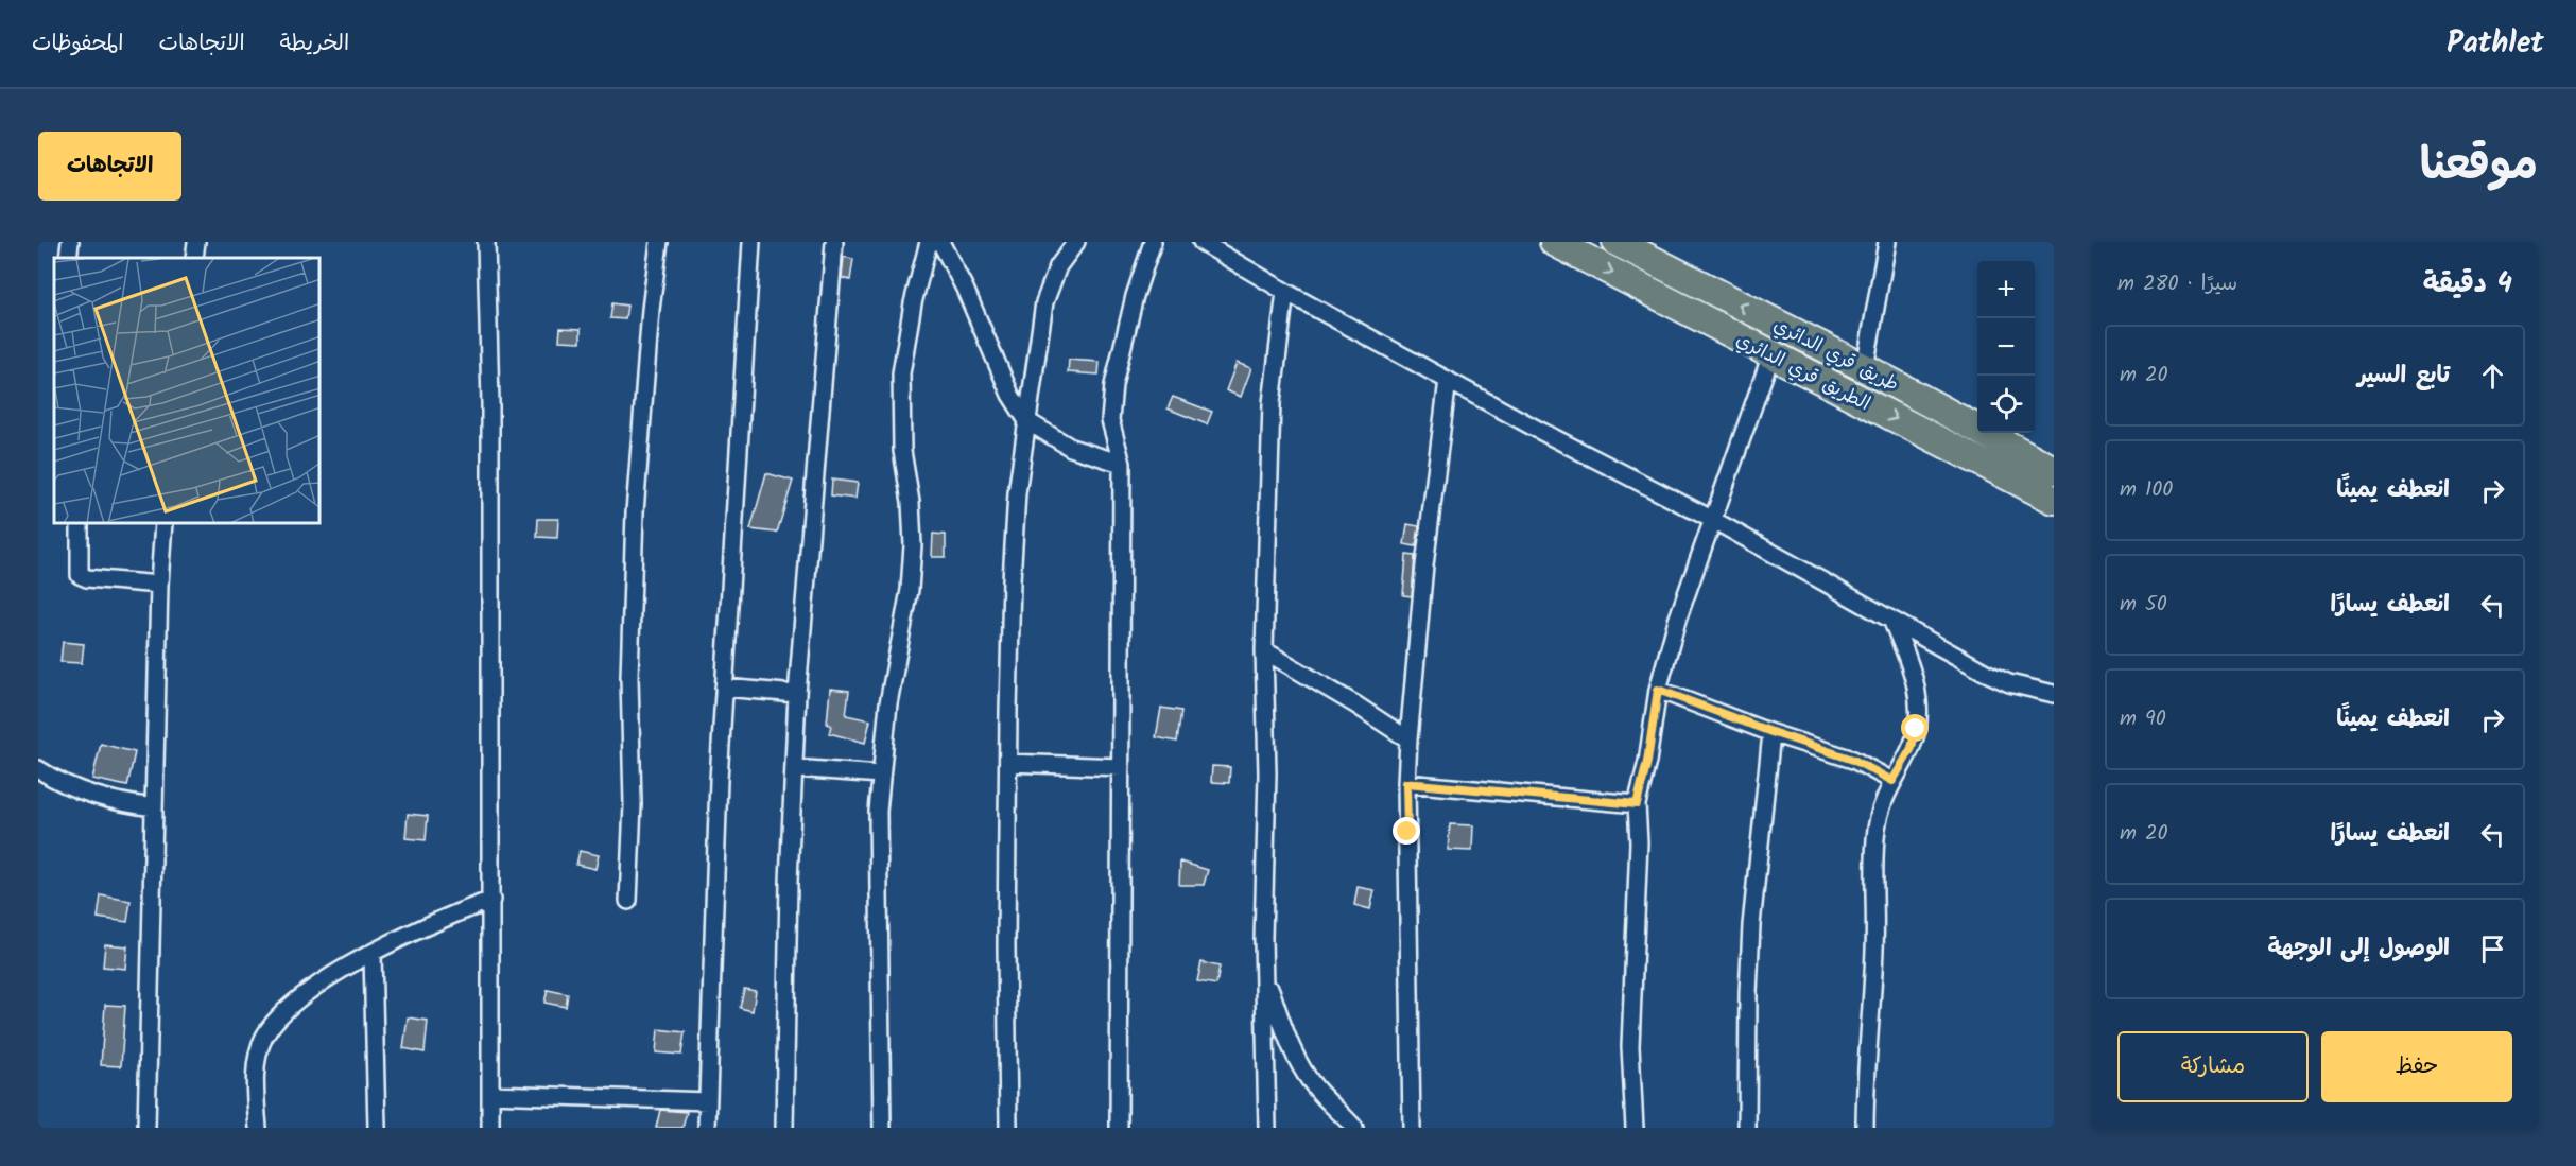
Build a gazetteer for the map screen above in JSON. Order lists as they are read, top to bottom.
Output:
{
  "streets": {
    "highway": ["طريق قري الدائري", "الطريق قري الدائري"]
  },
  "one_way": ["طريق قري الدائري", "الطريق قري الدائري"],
  "page": {
    "header": "Pathlet",
    "nav": ["الخريطة", "الاتجاهات", "المحفوظات"],
    "title": "موقعنا",
    "buttons": [
      "الاتجاهات",
      ["حفظ", "مشاركة"]
    ],
    "heading": ["4 دقيقة", "سيرًا · 280 m"],
    "map_buttons": ["+", "−"],
    "list": [
      ["تابع السير", "20 m"],
      ["انعطف يمينًا", "100 m"],
      ["انعطف يسارًا", "50 m"],
      ["انعطف يمينًا", "90 m"],
      ["انعطف يسارًا", "20 m"],
      "الوصول إلى الوجهة"
    ]
  }
}
